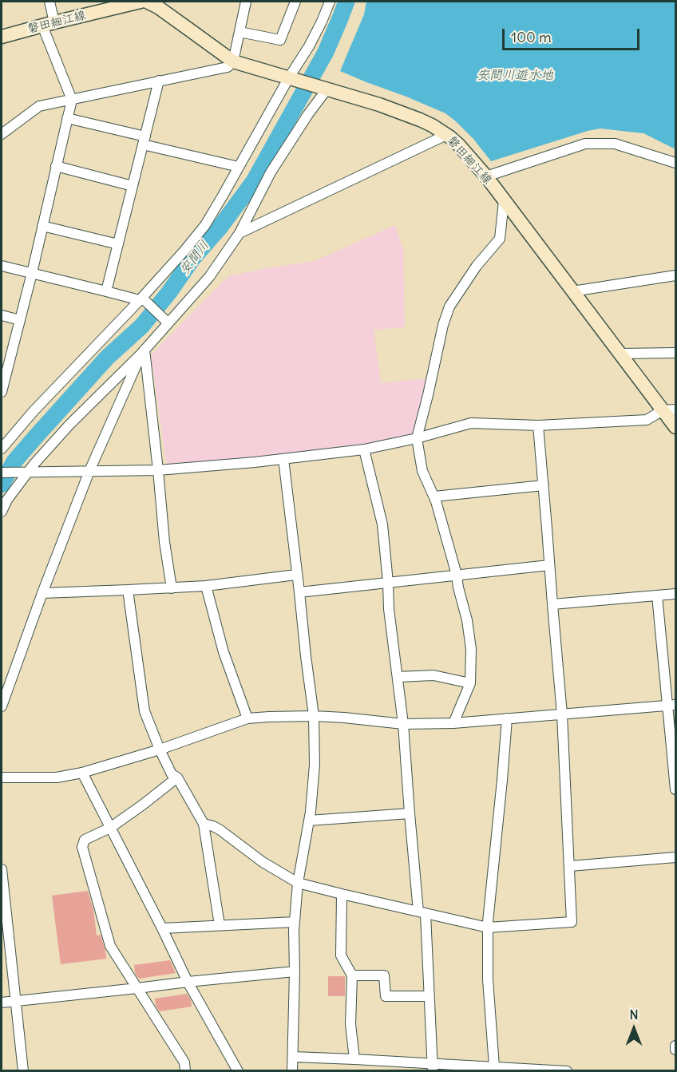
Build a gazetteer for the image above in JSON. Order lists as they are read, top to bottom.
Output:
{
  "streets": {
    "main road": ["磐田細江線"]
  },
  "water": ["安間川遊水地", "安間川"],
  "scale_bar": "100 m",
  "north": "top"
}
